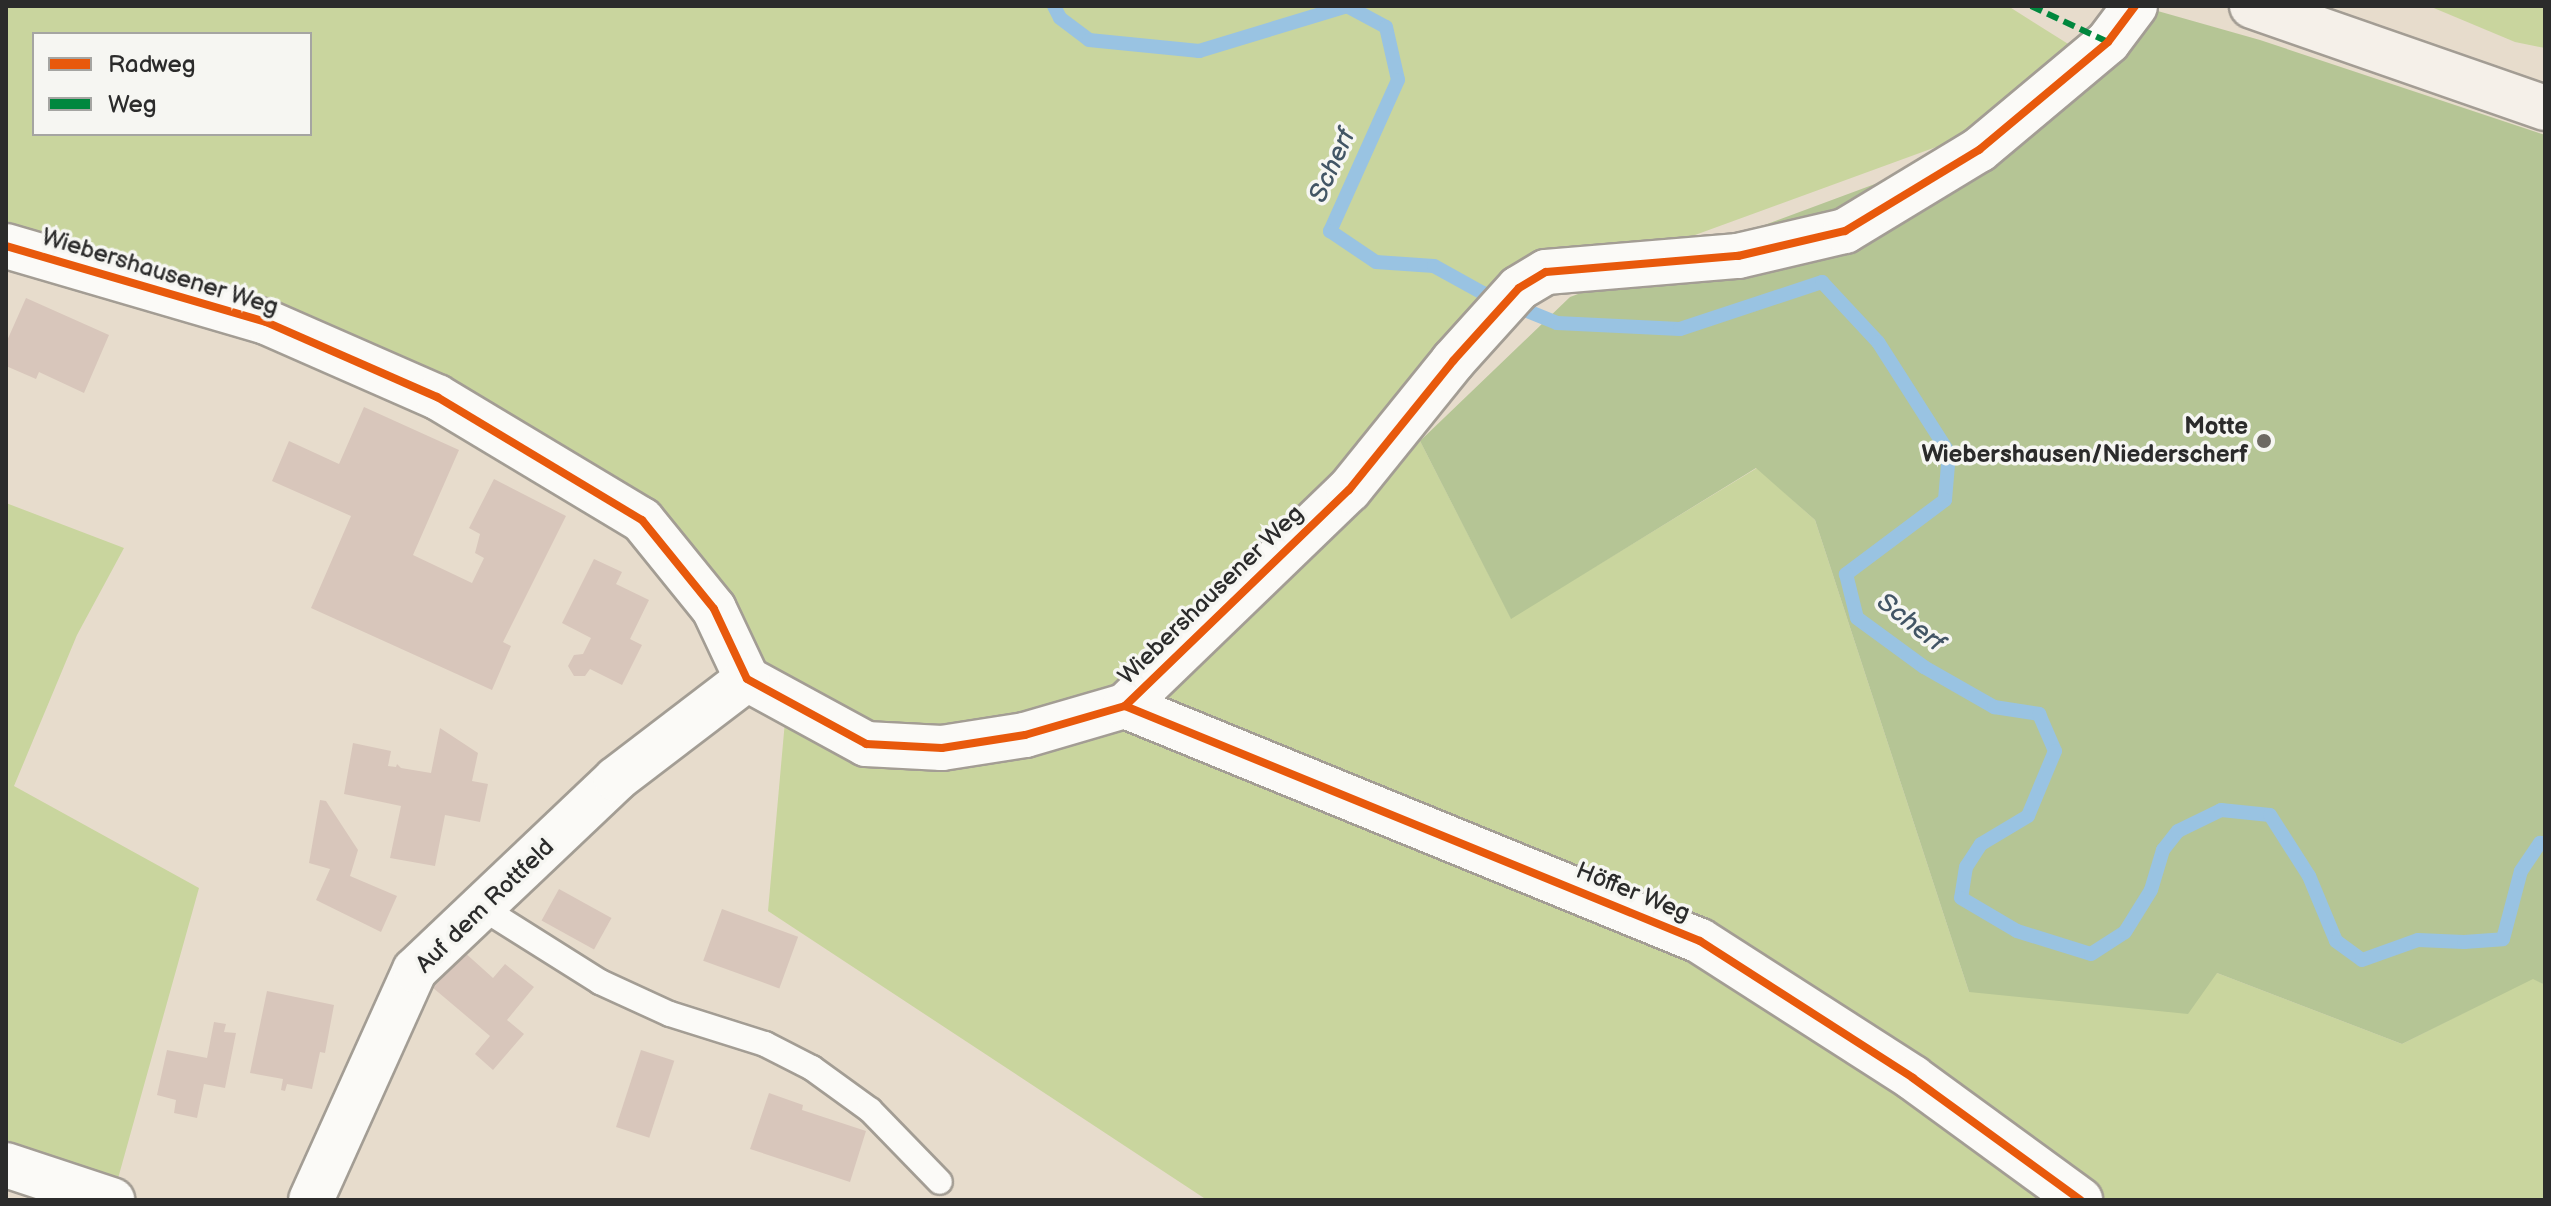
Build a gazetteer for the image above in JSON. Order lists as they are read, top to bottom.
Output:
{
  "streets": {
    "street": ["Wiebershausener Weg", "Höffer Weg", "Auf dem Rottfeld"]
  },
  "crossings": [
    ["Wiebershausener Weg", "Höffer Weg"],
    ["Wiebershausener Weg", "Auf dem Rottfeld"]
  ],
  "water": ["Scherf"],
  "places": ["Motte Wiebershausen/Niederscherf"],
  "legend": ["Radweg", "Weg"]
}
